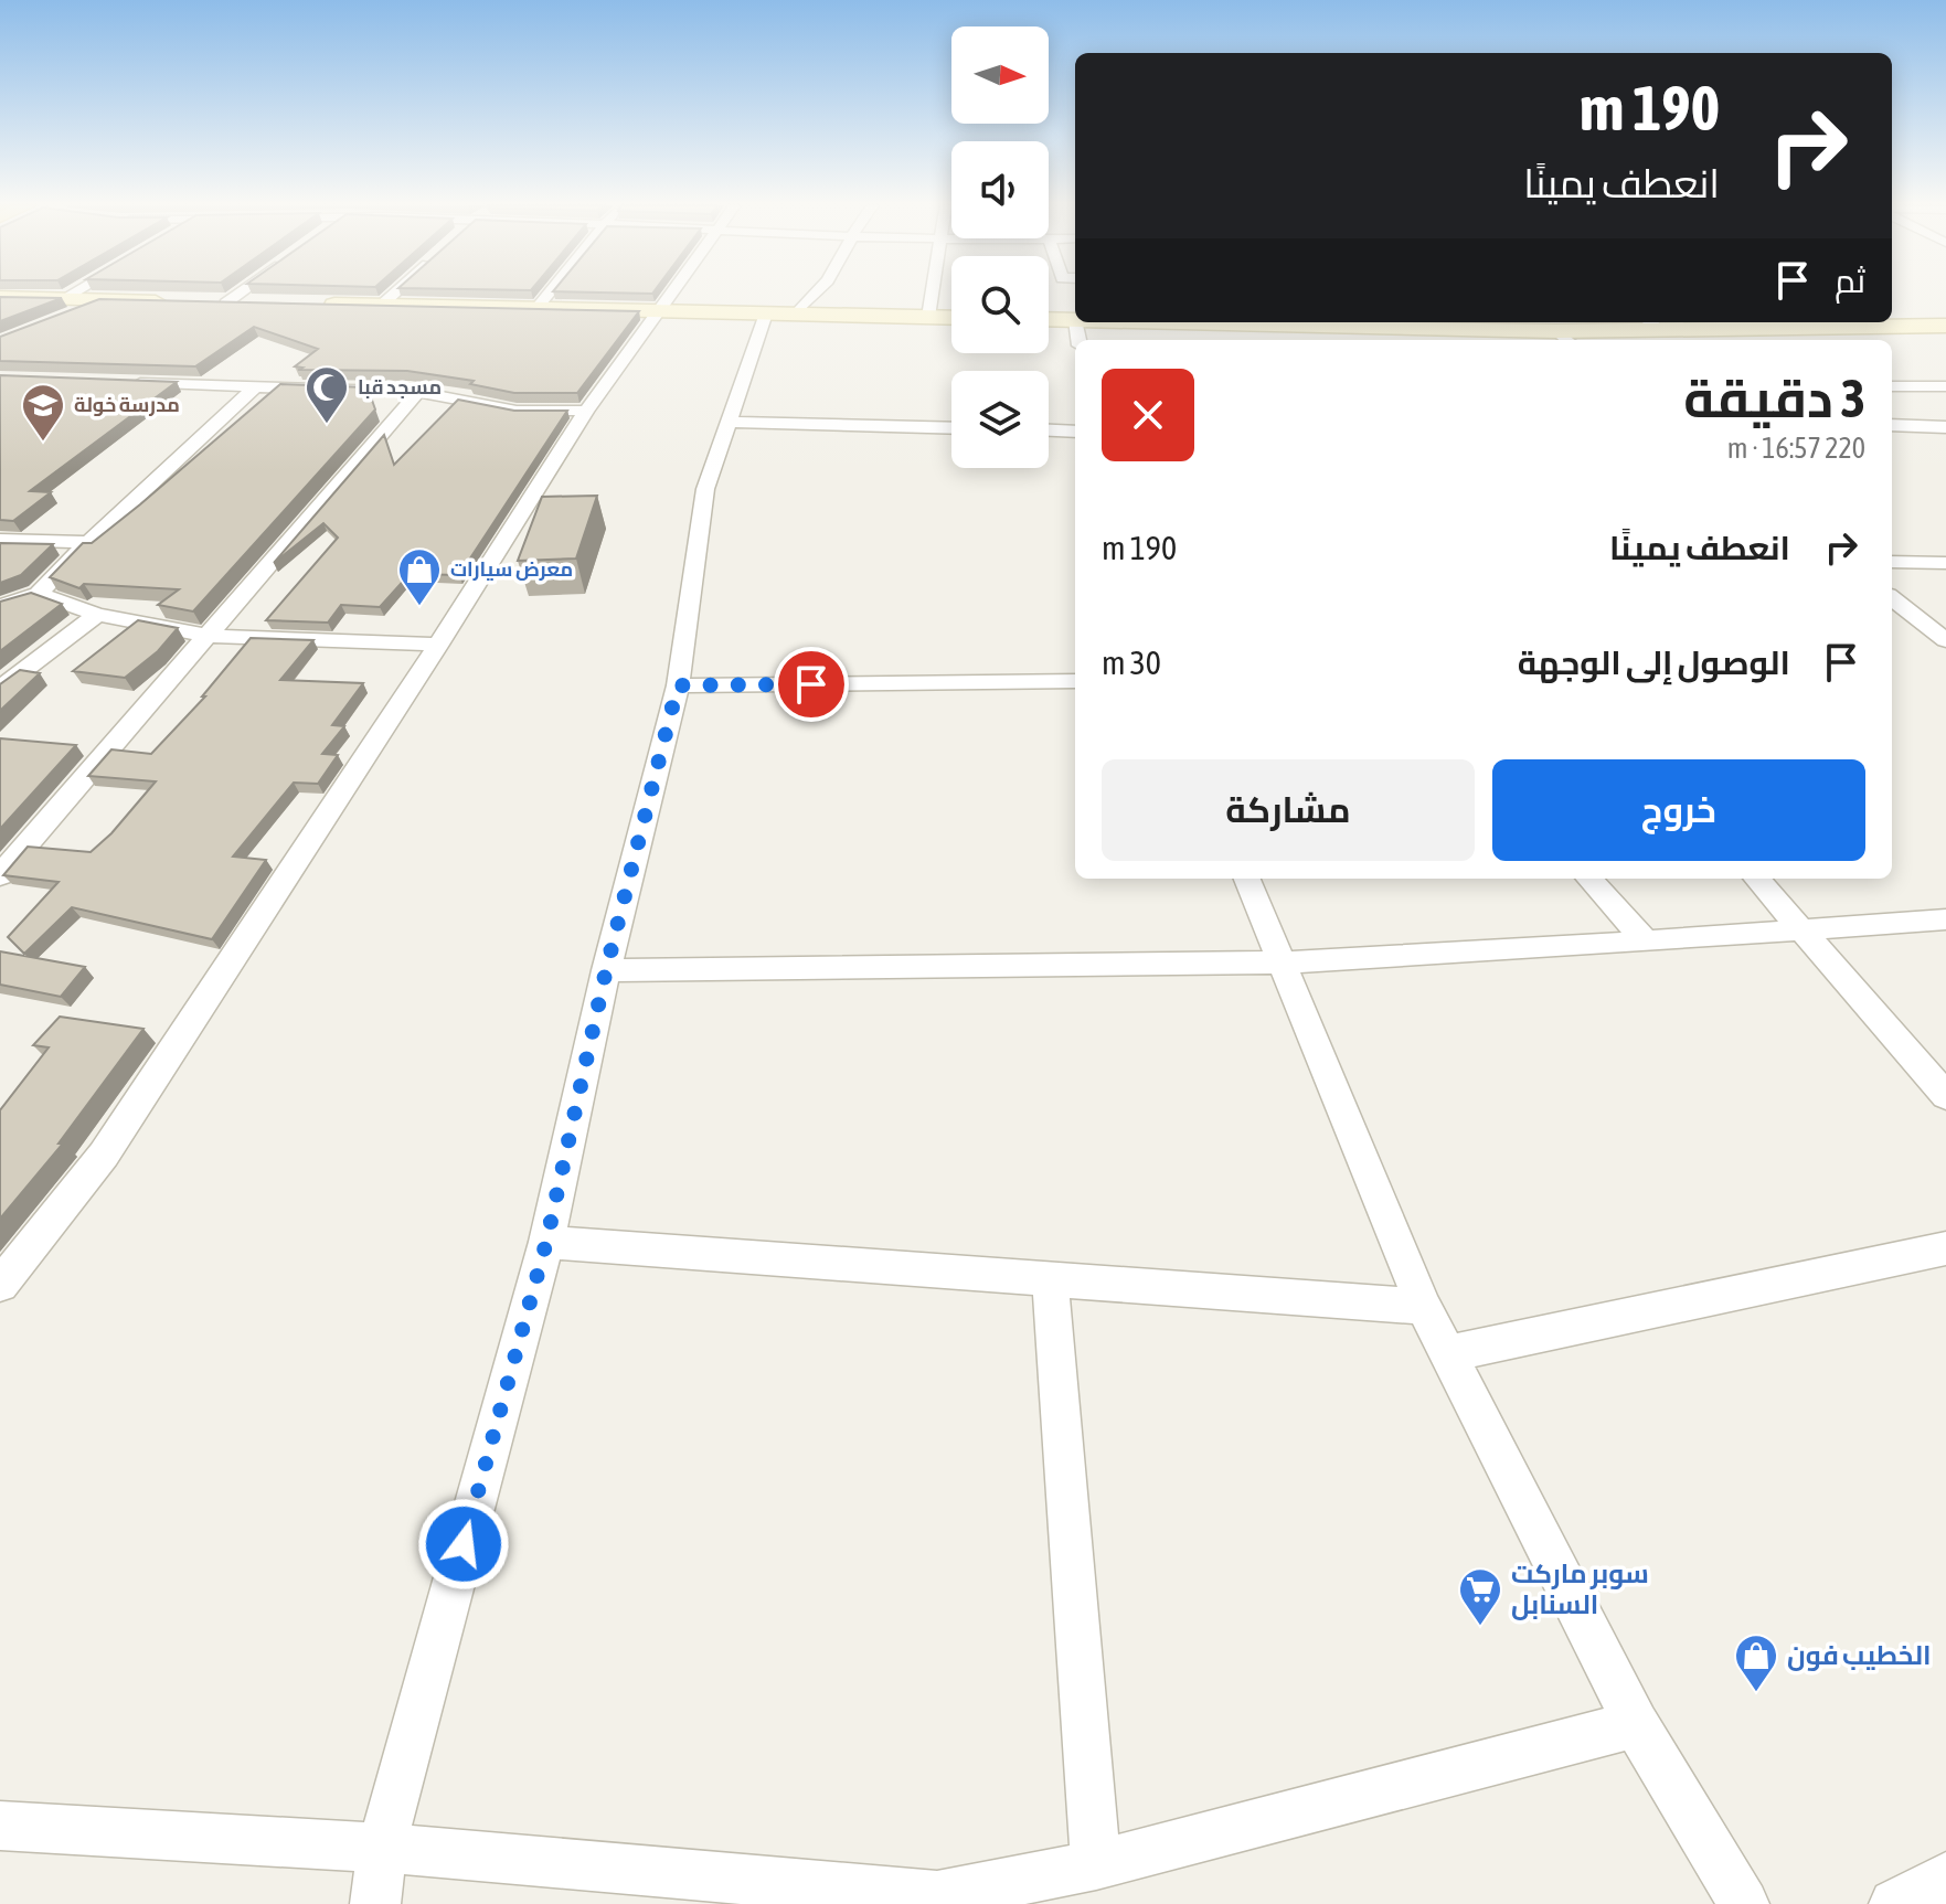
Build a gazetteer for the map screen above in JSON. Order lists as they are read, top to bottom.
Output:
{
  "places": {
    "mosque": ["مسجد قبا"],
    "school or university": ["مدرسة خولة"],
    "shop": ["معرض سيارات", "الخطيب فون"],
    "supermarket": ["سوبر ماركت السنابل"]
  },
  "north": "right",
  "page": {
    "turn": ["190 m", "انعطف يمينًا"],
    "then": "ثم",
    "heading": ["3 دقيقة", "220 m · 16:57"],
    "list": [
      {
        "name": "انعطف يمينًا",
        "value": "190 m"
      },
      {
        "name": "الوصول إلى الوجهة",
        "value": "30 m"
      }
    ],
    "buttons": ["خروج", "مشاركة"]
  }
}
